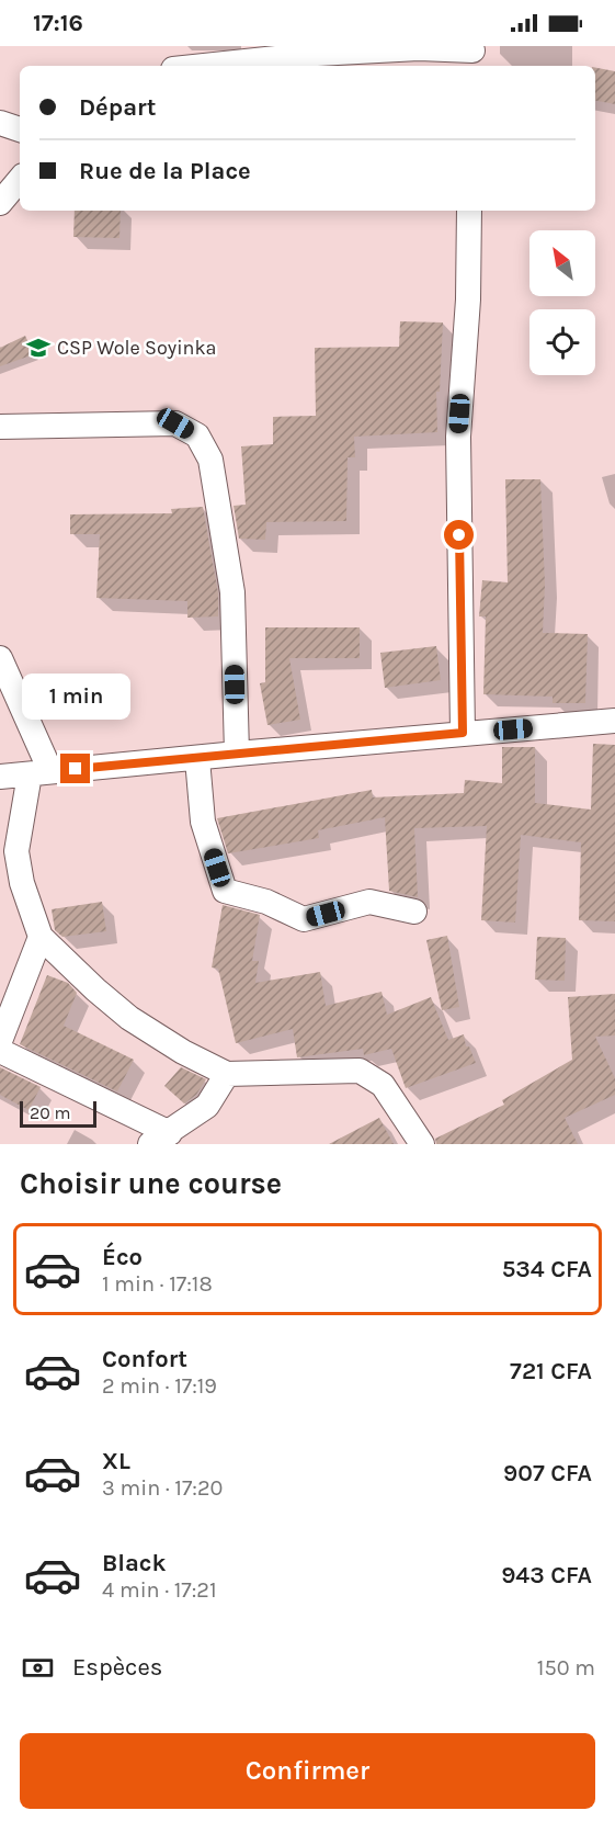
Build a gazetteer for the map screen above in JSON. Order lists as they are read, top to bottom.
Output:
{
  "places": {
    "school or university": ["CSP Wole Soyinka"]
  },
  "scale_bar": "20 m",
  "north": "top left",
  "page": {
    "status": "17:16",
    "banner": ["Départ", "Rue de la Place"],
    "bubble": "1 min",
    "scale": "20 m",
    "heading": "Choisir une course",
    "list": [
      {
        "name": "Éco",
        "note": "1 min · 17:18",
        "value": "534 CFA"
      },
      {
        "name": "Confort",
        "note": "2 min · 17:19",
        "value": "721 CFA"
      },
      {
        "name": "XL",
        "note": "3 min · 17:20",
        "value": "907 CFA"
      },
      {
        "name": "Black",
        "note": "4 min · 17:21",
        "value": "943 CFA"
      }
    ],
    "pay": ["Espèces", "150 m"],
    "buttons": "Confirmer"
  }
}
